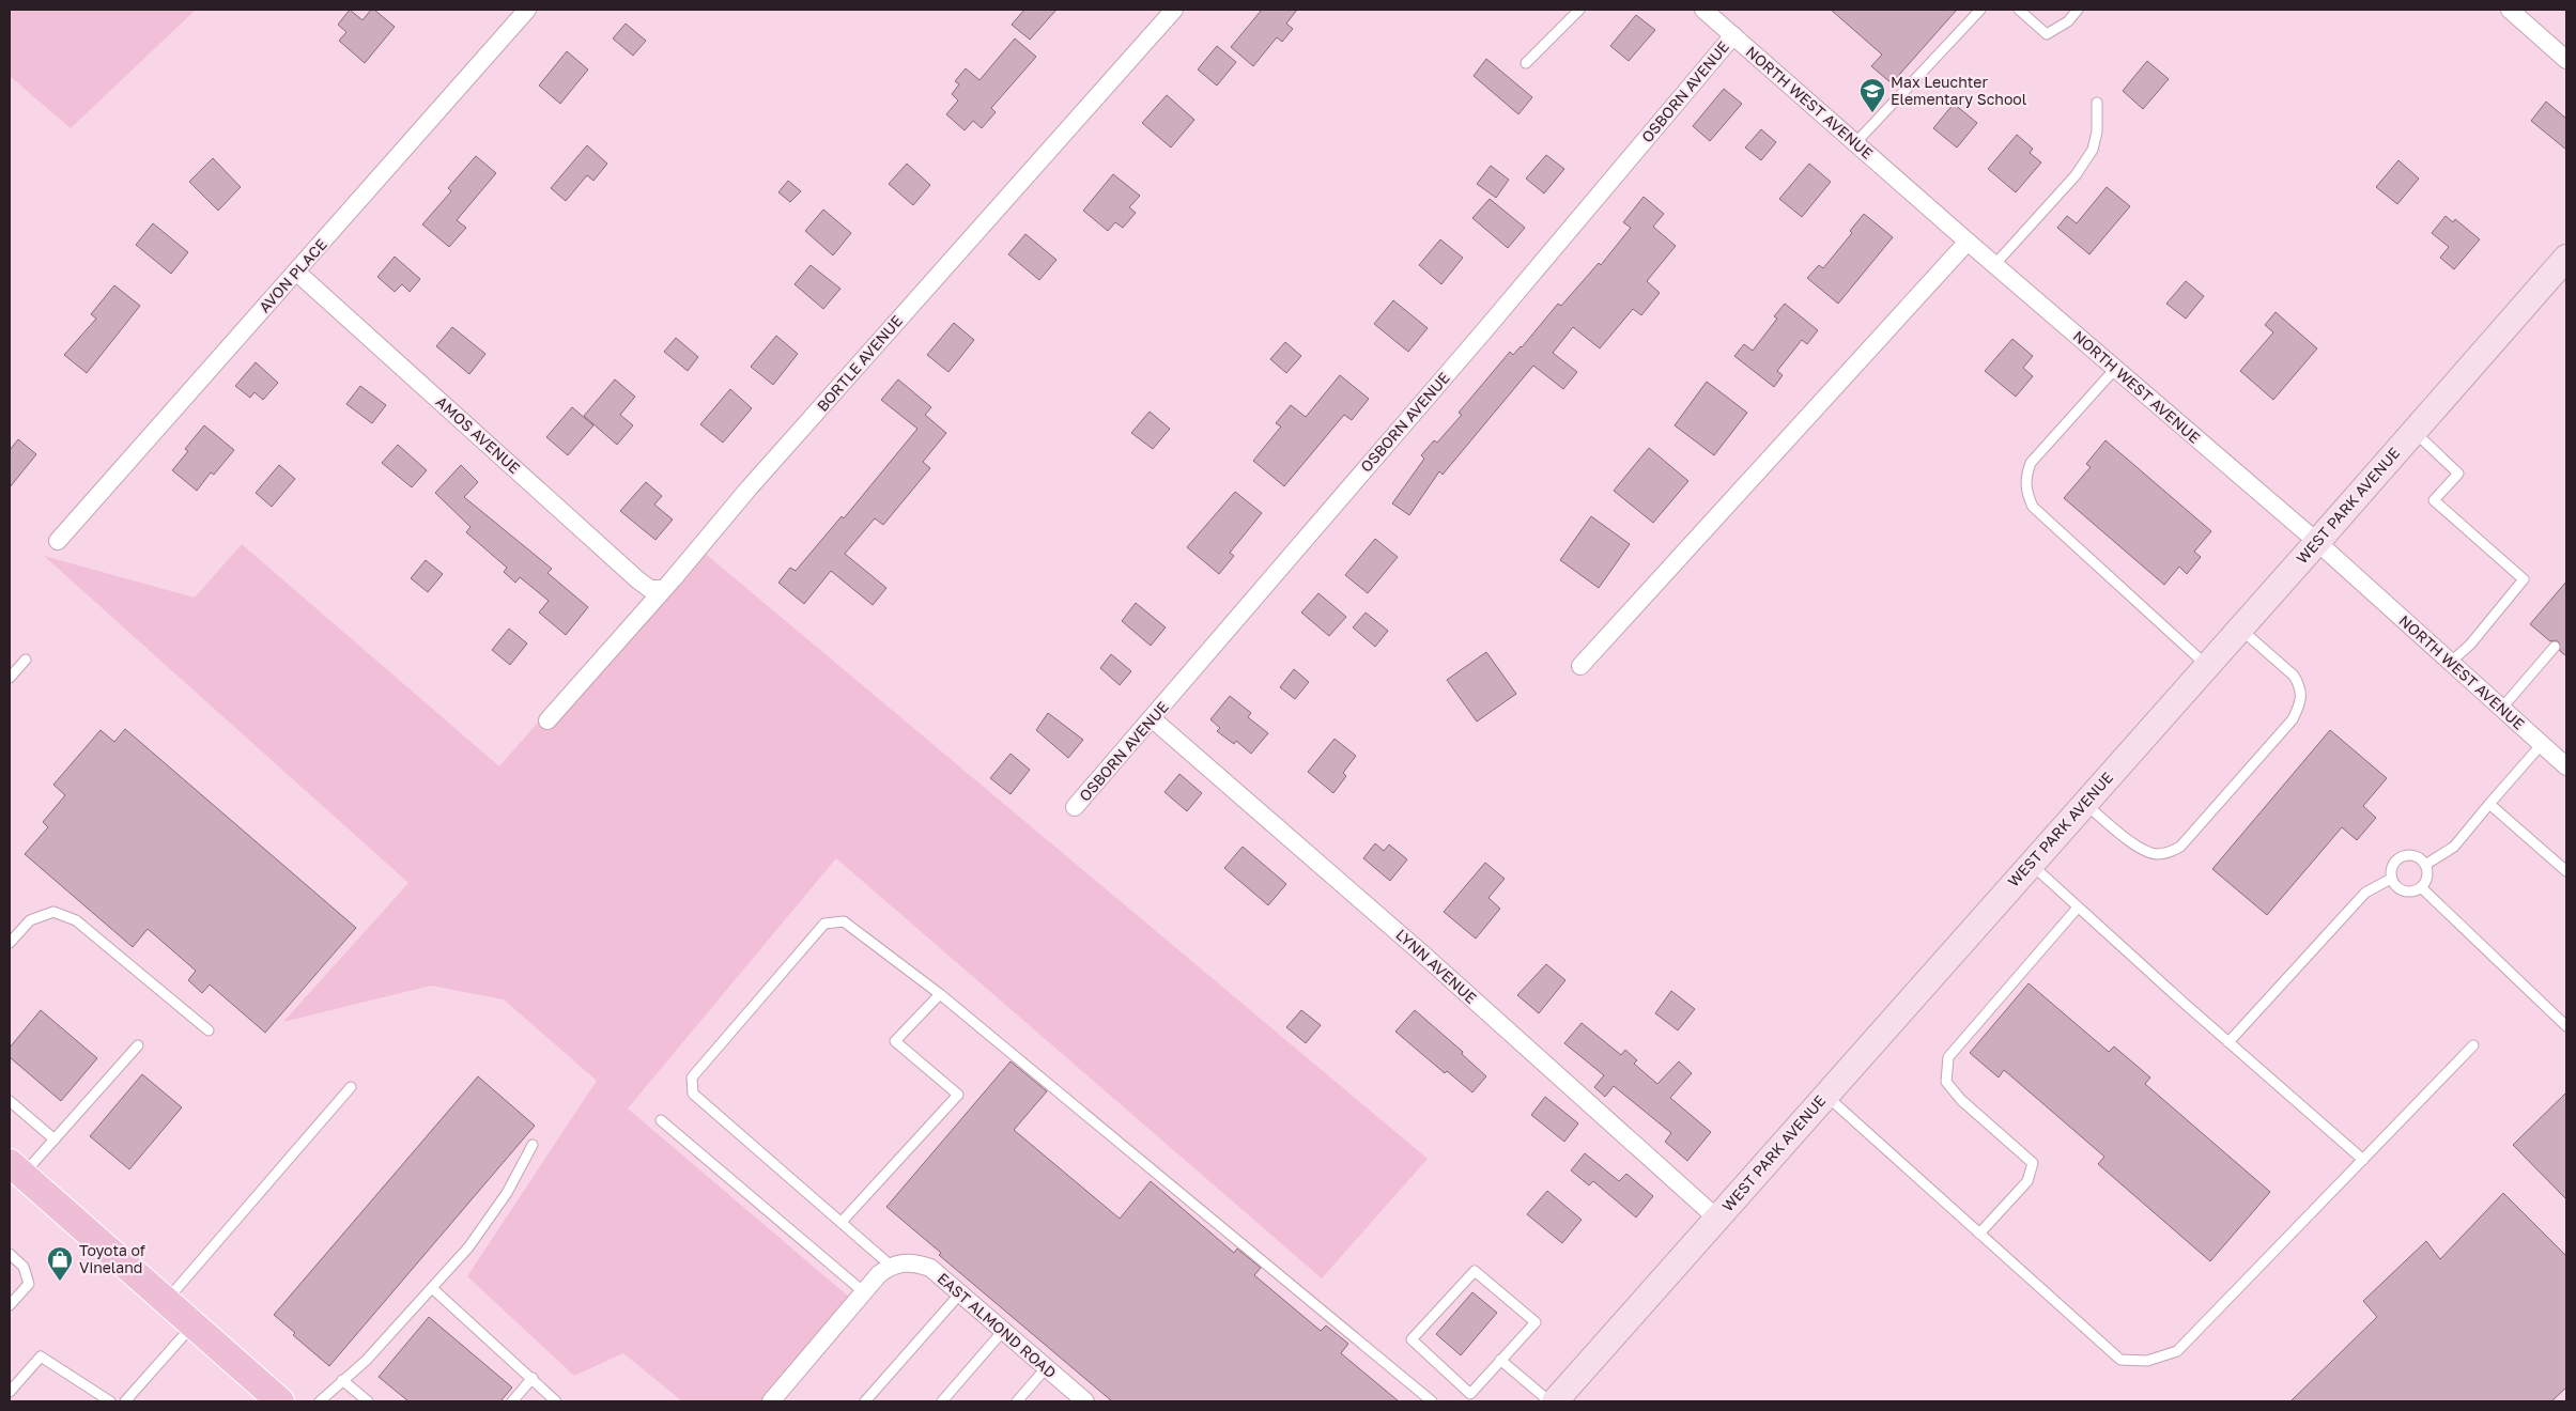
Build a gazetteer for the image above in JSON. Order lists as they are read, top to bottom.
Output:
{
  "streets": {
    "main road": ["WEST PARK AVENUE"],
    "street": [
      "OSBORN AVENUE",
      "NORTH WEST AVENUE",
      "AVON PLACE",
      "BORTLE AVENUE",
      "AMOS AVENUE",
      "LYNN AVENUE",
      "EAST ALMOND ROAD"
    ]
  },
  "crossings": [
    ["OSBORN AVENUE", "NORTH WEST AVENUE"],
    ["OSBORN AVENUE", "LYNN AVENUE"],
    ["NORTH WEST AVENUE", "WEST PARK AVENUE"],
    ["AVON PLACE", "AMOS AVENUE"],
    ["BORTLE AVENUE", "AMOS AVENUE"],
    ["WEST PARK AVENUE", "LYNN AVENUE"]
  ],
  "places": {
    "school or university": ["Max Leuchter Elementary School"],
    "shop": ["Toyota of Vineland"]
  }
}
